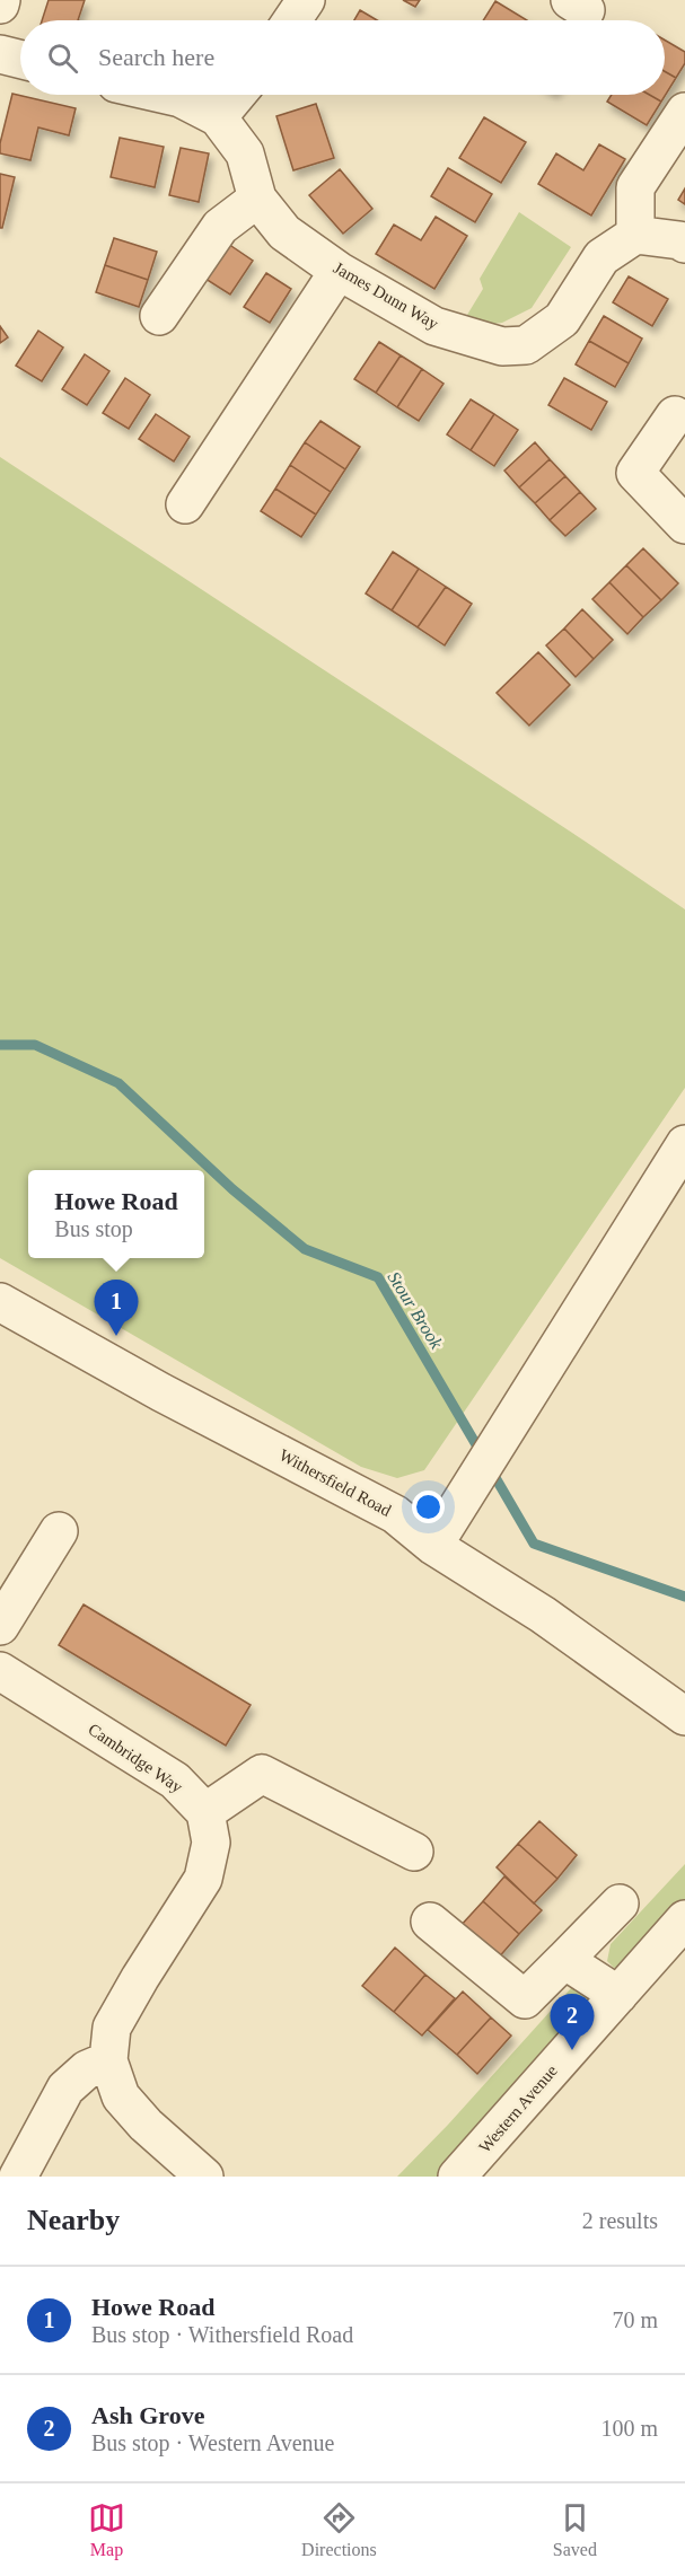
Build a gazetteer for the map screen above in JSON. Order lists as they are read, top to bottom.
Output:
{
  "streets": {
    "street": [
      "James Dunn Way",
      "Withersfield Road",
      "Cambridge Way",
      "Western Avenue"
    ]
  },
  "water": ["Stour Brook"],
  "page": {
    "search": "Search here",
    "popup": ["Howe Road", "Bus stop"],
    "pins": ["1", "2"],
    "heading": ["Nearby", "2 results"],
    "list": [
      {
        "mark": "1",
        "name": "Howe Road",
        "note": "Bus stop · Withersfield Road",
        "value": "70 m"
      },
      {
        "mark": "2",
        "name": "Ash Grove",
        "note": "Bus stop · Western Avenue",
        "value": "100 m"
      }
    ],
    "nav": ["Map", "Directions", "Saved"]
  }
}
